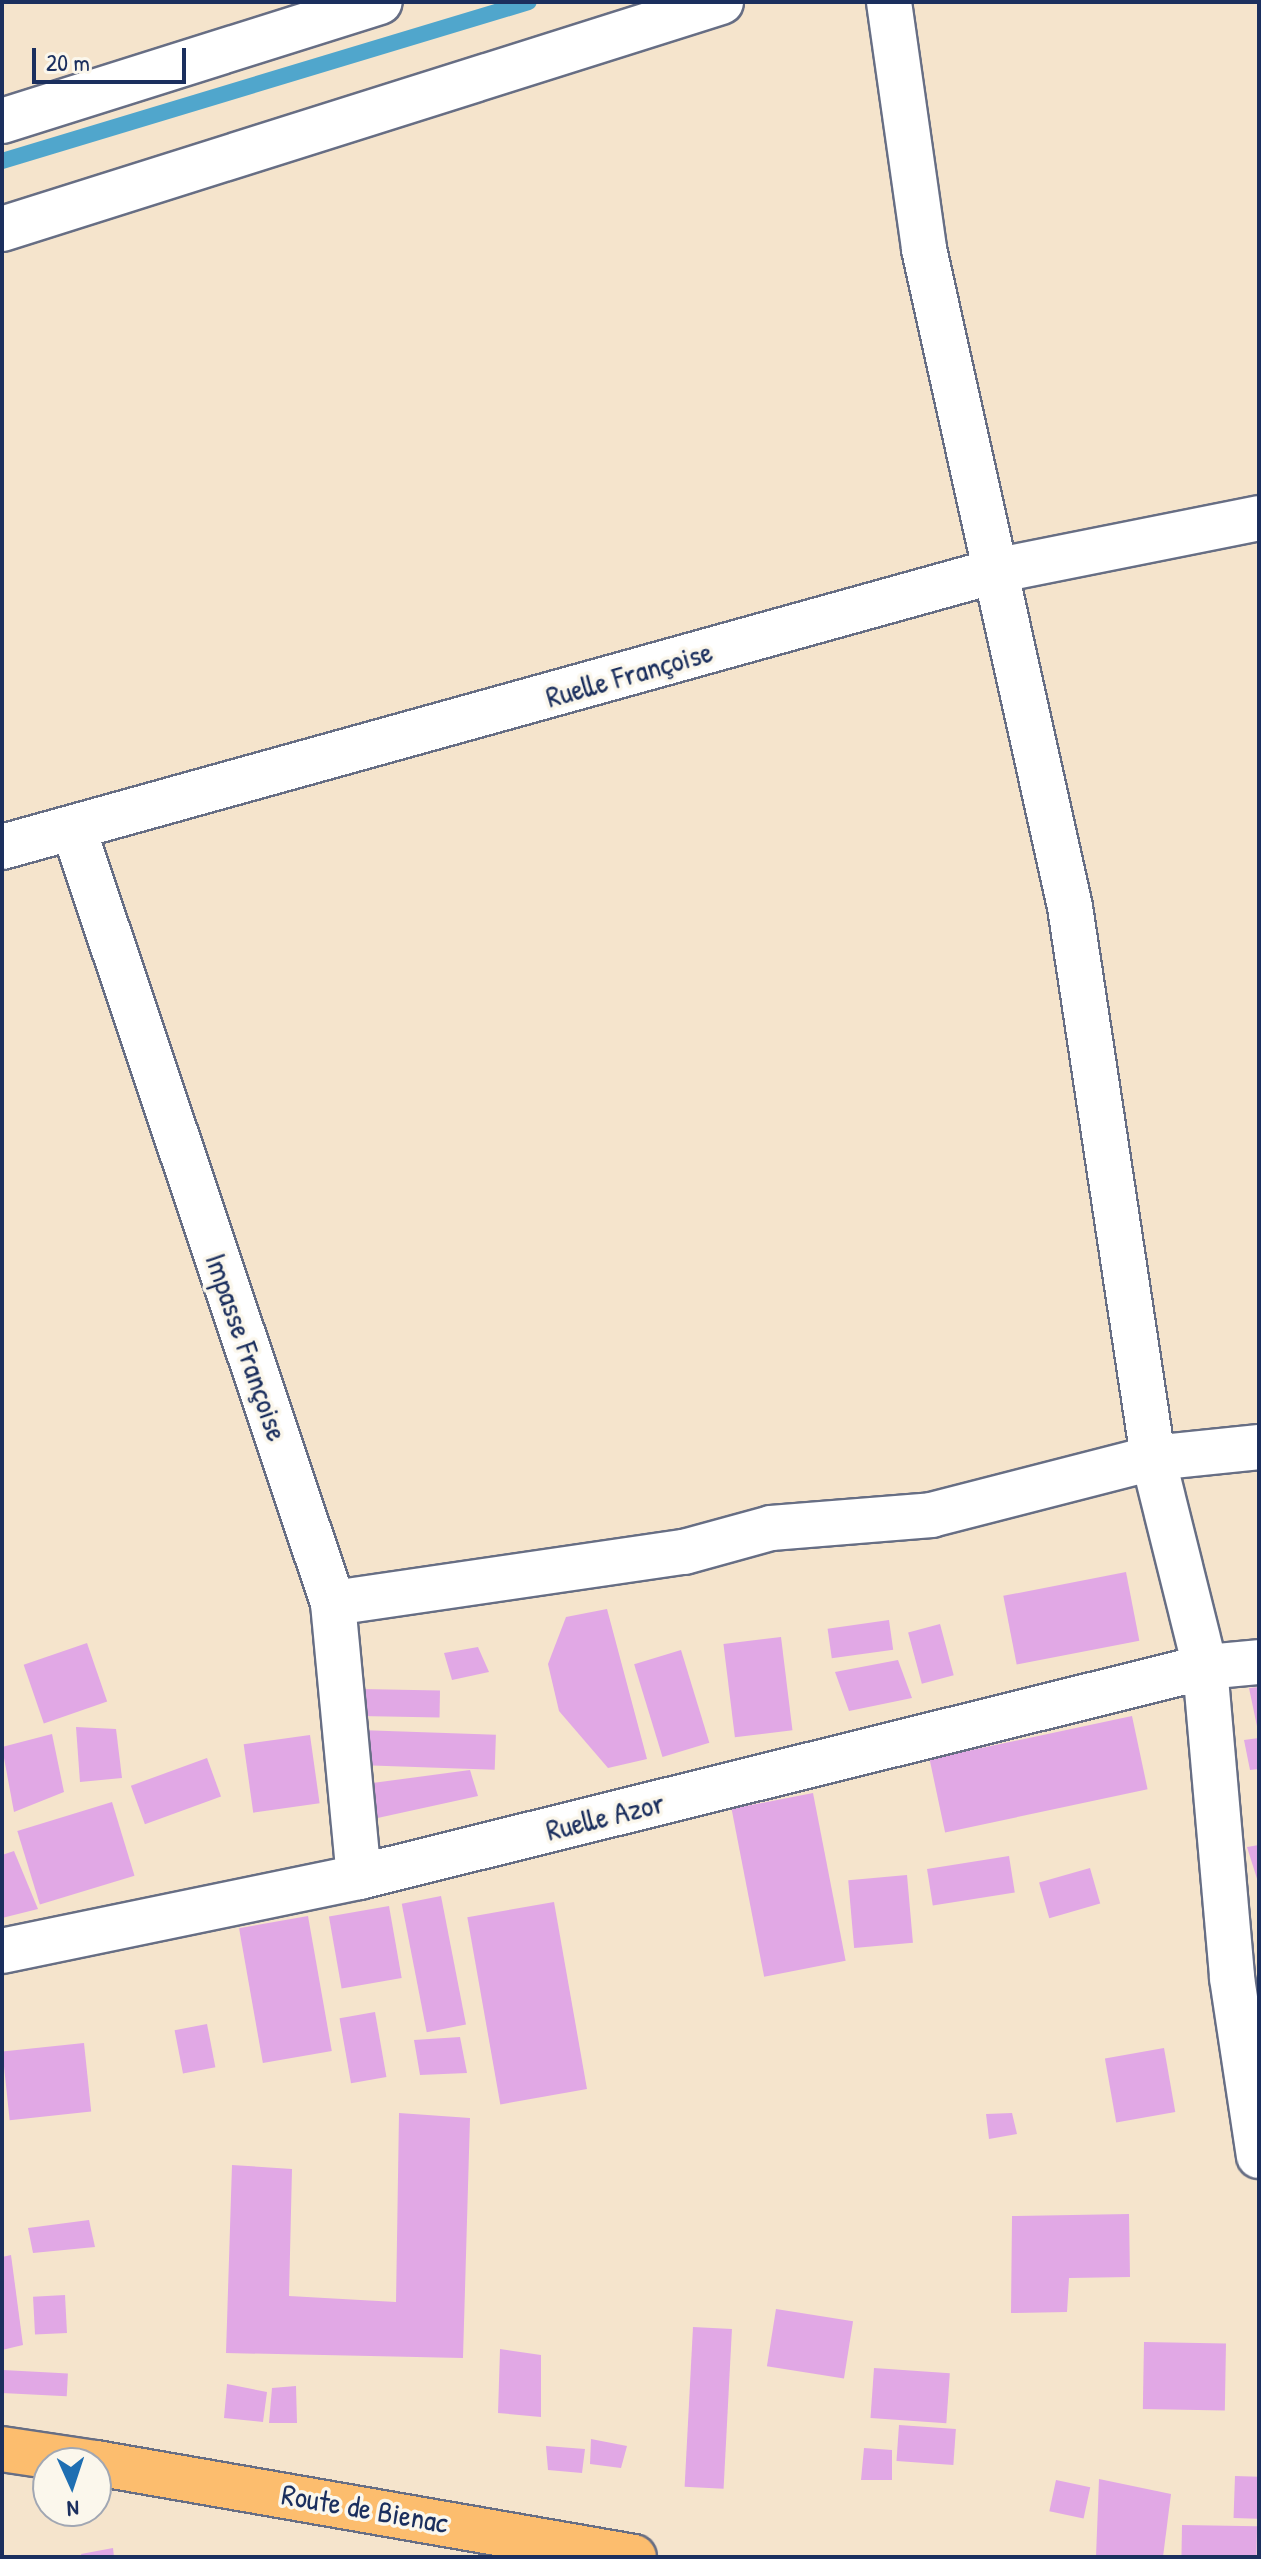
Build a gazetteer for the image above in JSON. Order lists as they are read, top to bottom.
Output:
{
  "streets": {
    "main road": ["Route de Bienac"],
    "street": ["Ruelle Françoise", "Impasse Françoise", "Ruelle Azor"]
  },
  "crossings": [
    ["Ruelle Françoise", "Impasse Françoise"],
    ["Impasse Françoise", "Ruelle Azor"]
  ],
  "scale_bar": "20 m",
  "north": "bottom"
}
